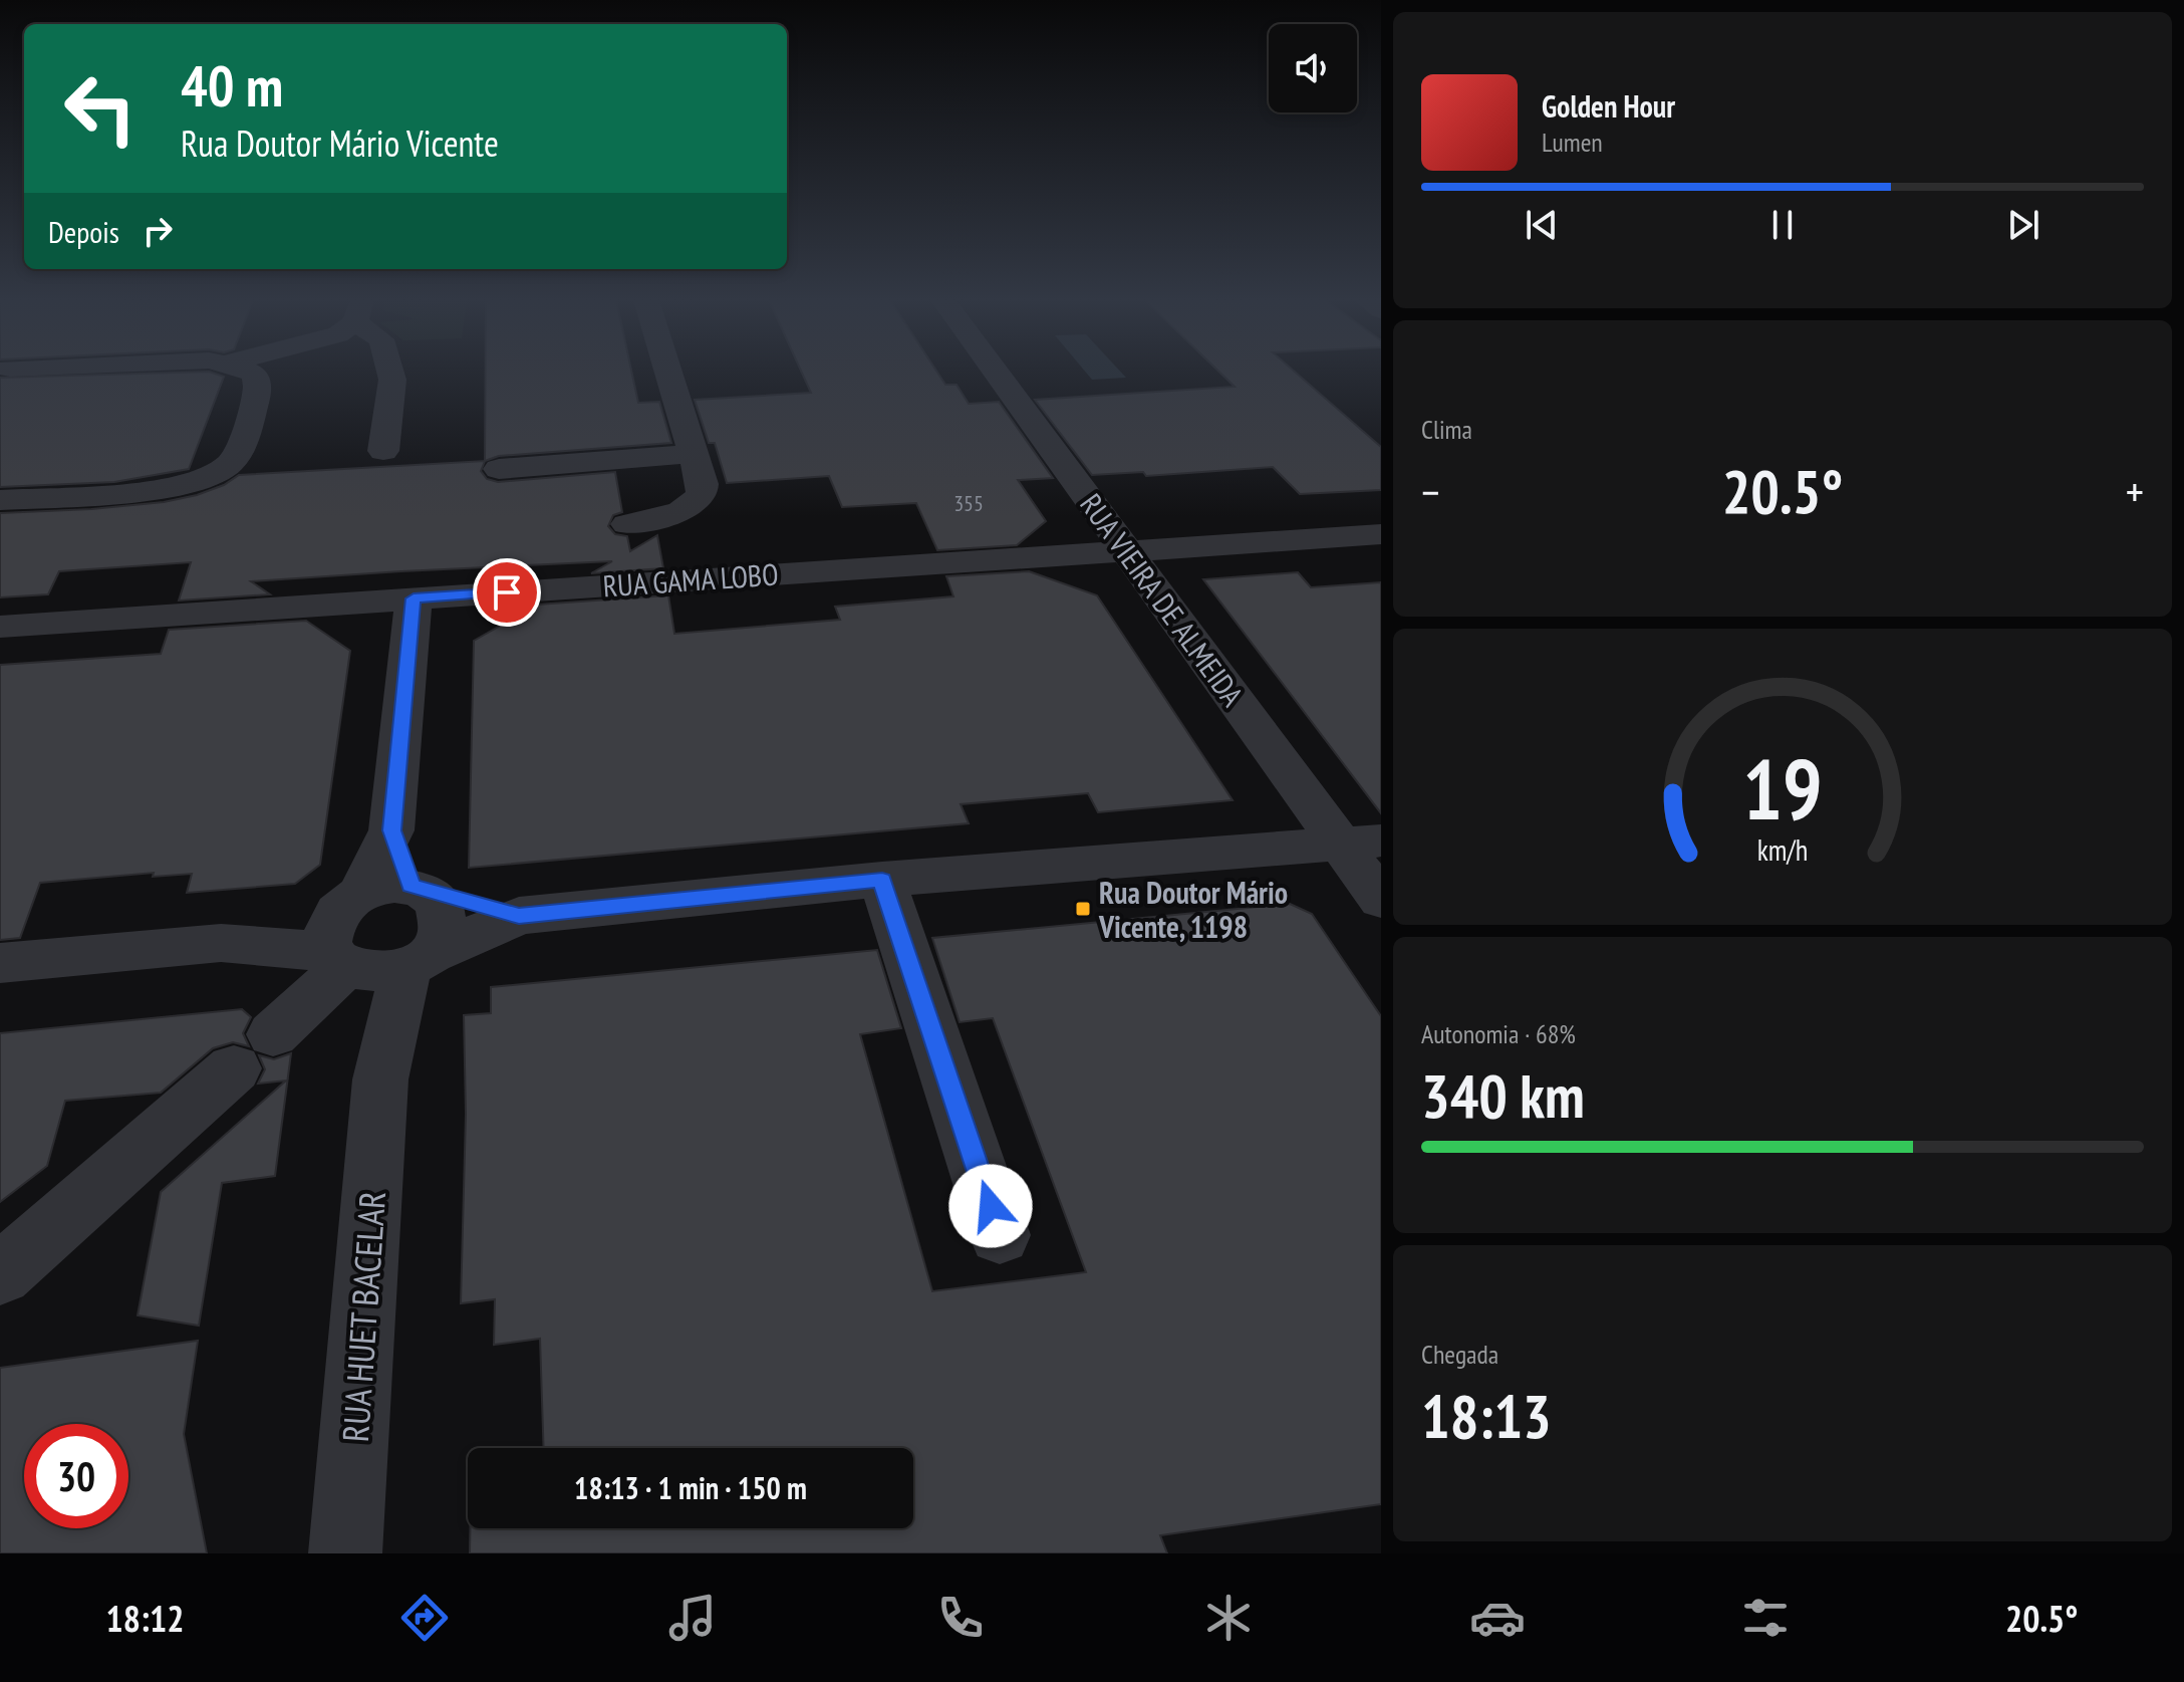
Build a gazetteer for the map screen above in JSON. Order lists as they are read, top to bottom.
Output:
{
  "streets": {
    "street": ["RUA GAMA LOBO", "RUA VIEIRA DE ALMEIDA", "RUA HUET BACELAR"]
  },
  "crossings": [
    ["RUA GAMA LOBO", "RUA VIEIRA DE ALMEIDA"]
  ],
  "places": {
    "transit": ["Rua Doutor Mário Vicente, 1198"]
  },
  "house_numbers": ["355"],
  "page": {
    "turn": ["40 m", "Rua Doutor Mário Vicente"],
    "song": ["Golden Hour", "Lumen"],
    "then": "Depois",
    "tile": [
      "Clima",
      ["Autonomia · 68%", "340 km"],
      ["Chegada", "18:13"]
    ],
    "heat": ["−", "20.5°", "+"],
    "limit": "30",
    "trip": "18:13 · 1 min · 150 m",
    "tabs": ["18:12", "20.5°"],
    "gauge": ["19", "km/h"]
  }
}
